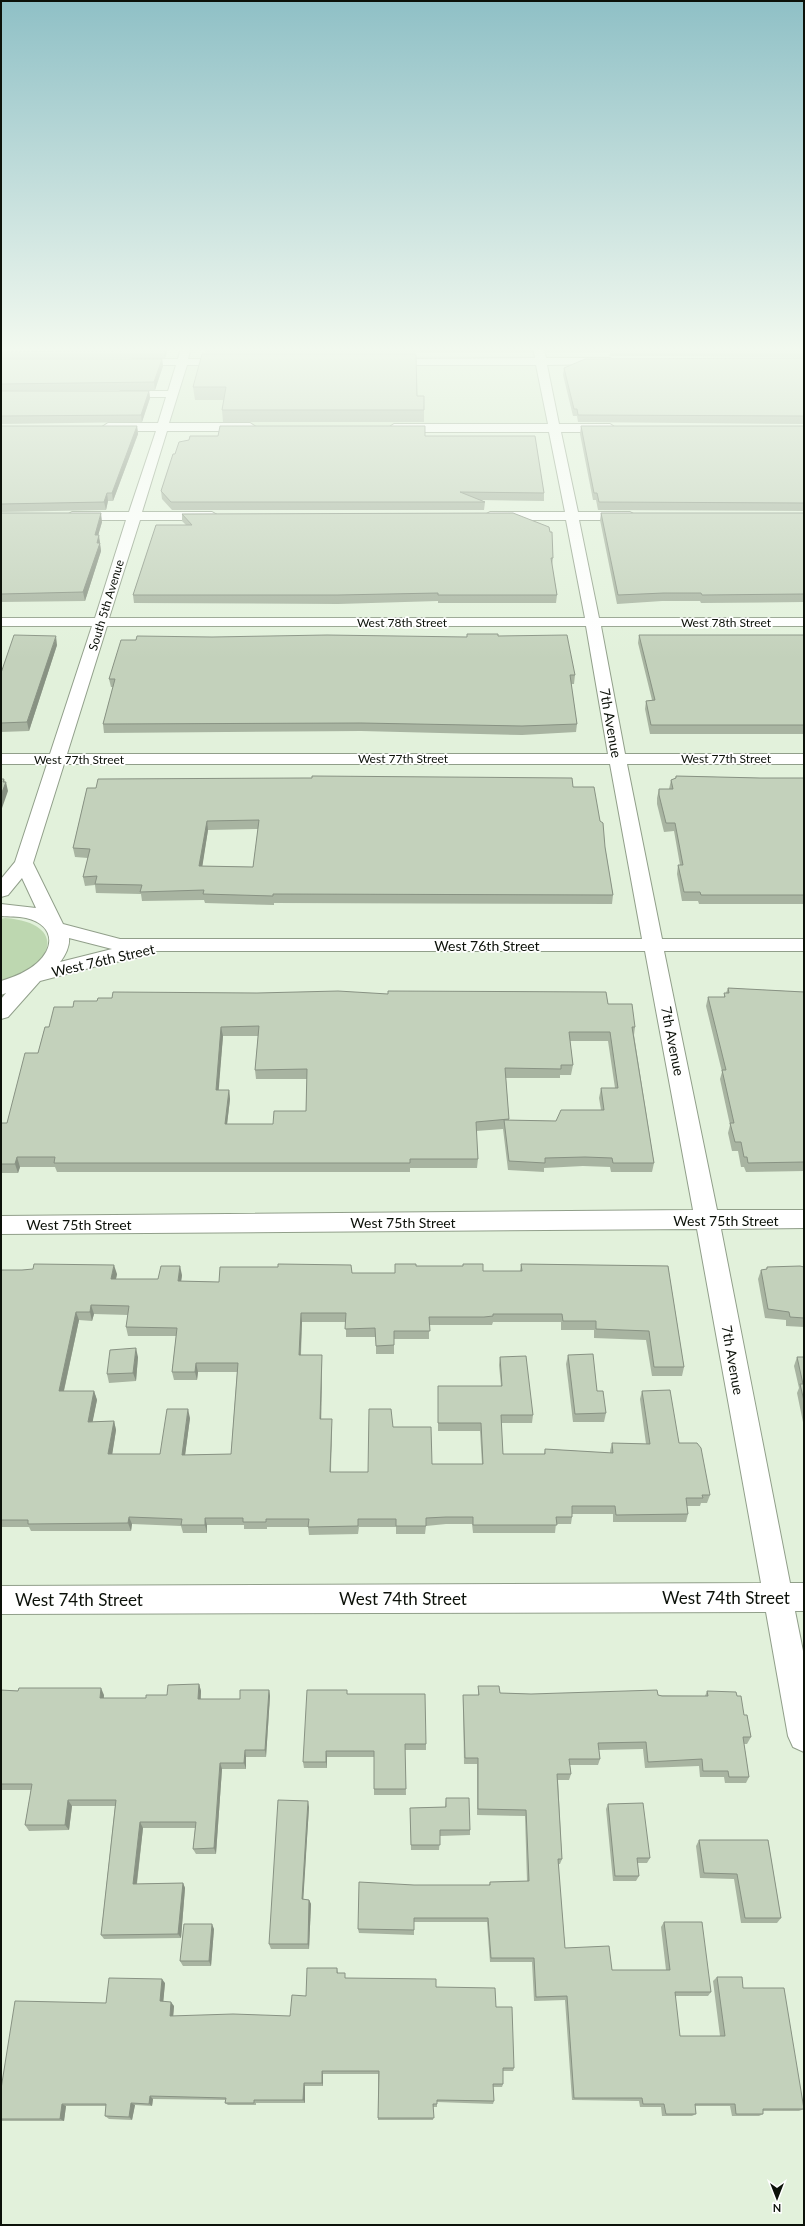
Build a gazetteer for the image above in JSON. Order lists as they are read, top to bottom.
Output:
{
  "streets": {
    "street": [
      "South 5th Avenue",
      "West 78th Street",
      "7th Avenue",
      "West 77th Street",
      "West 76th Street",
      "West 75th Street",
      "West 74th Street"
    ]
  },
  "crossings": [
    ["South 5th Avenue", "West 78th Street"],
    ["South 5th Avenue", "West 77th Street"],
    ["West 78th Street", "7th Avenue"],
    ["7th Avenue", "West 77th Street"],
    ["7th Avenue", "West 76th Street"],
    ["7th Avenue", "West 75th Street"],
    ["7th Avenue", "West 74th Street"]
  ],
  "north": "bottom"
}
